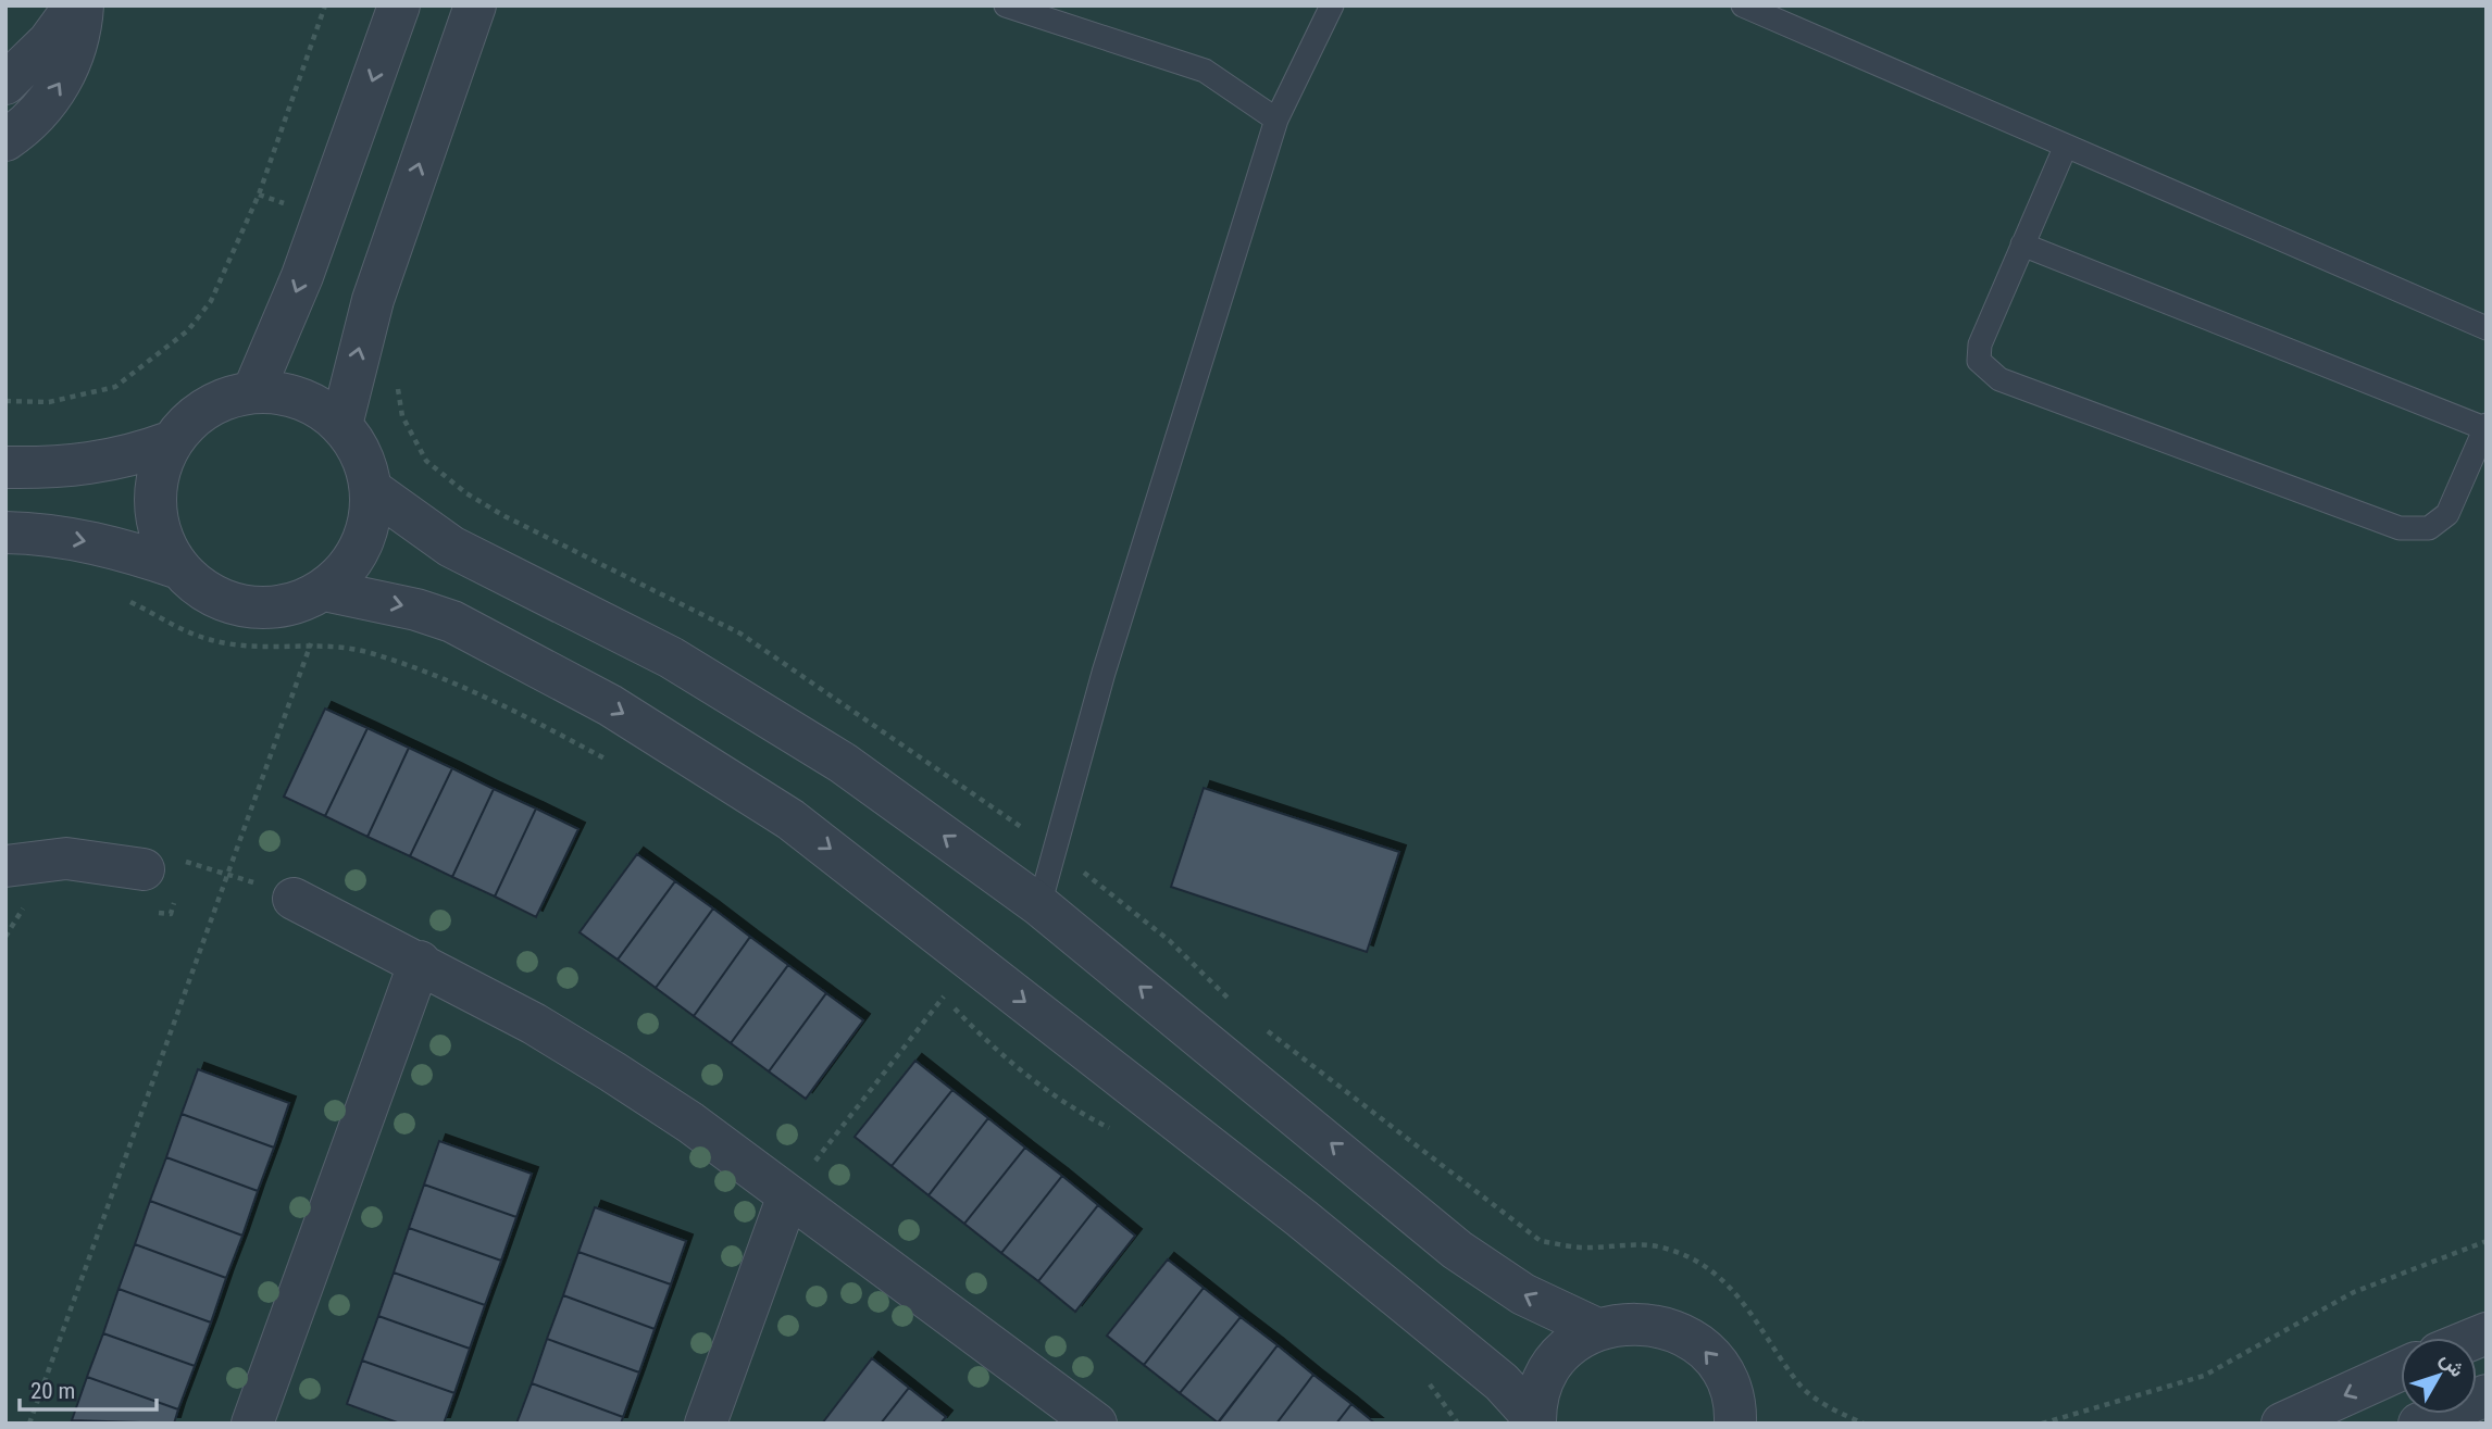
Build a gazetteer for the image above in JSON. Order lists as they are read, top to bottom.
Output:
{
  "scale_bar": "20 m",
  "north": "top right"
}
